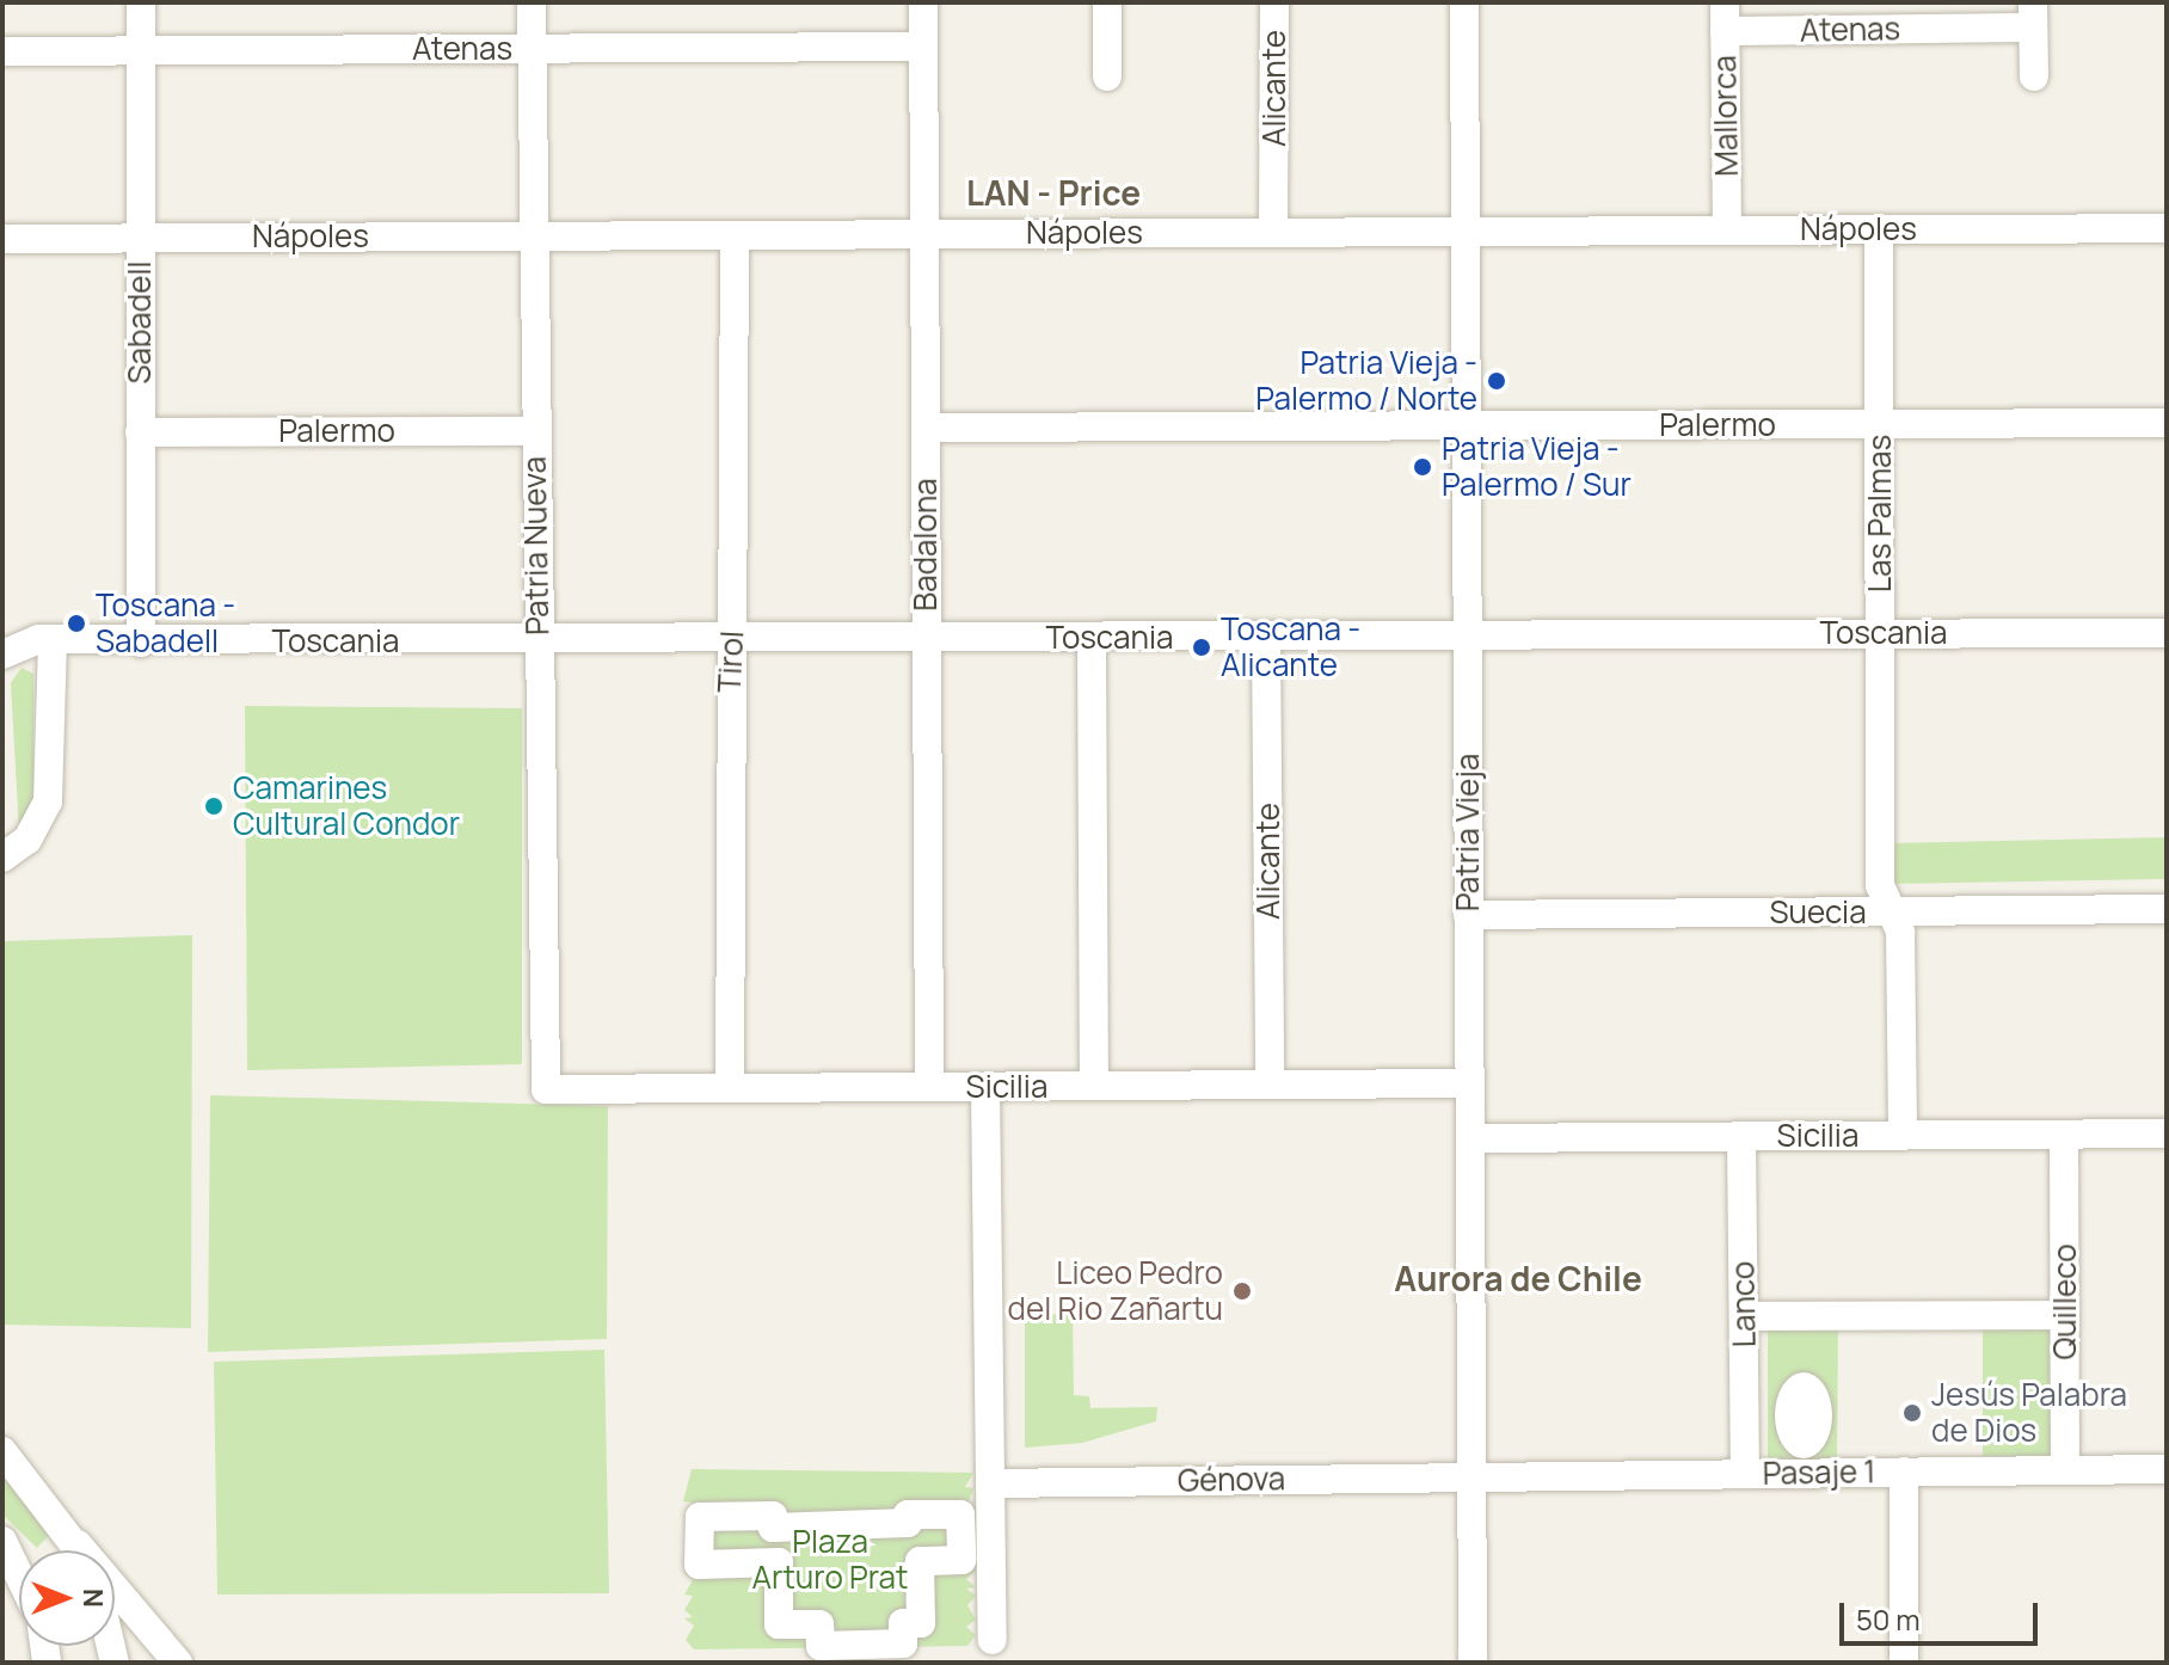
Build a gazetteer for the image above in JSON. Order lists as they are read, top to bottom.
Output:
{
  "streets": {
    "street": [
      "Atenas",
      "Alicante",
      "Mallorca",
      "Nápoles",
      "Sabadell",
      "Palermo",
      "Las Palmas",
      "Badalona",
      "Patria Nueva",
      "Toscania",
      "Tirol",
      "Patria Vieja",
      "Suecia",
      "Sicilia",
      "Quilleco",
      "Lanco",
      "Pasaje 1",
      "Génova"
    ]
  },
  "crossings": [
    ["Atenas", "Mallorca"],
    ["Atenas", "Sabadell"],
    ["Atenas", "Badalona"],
    ["Atenas", "Patria Nueva"],
    ["Alicante", "Nápoles"],
    ["Alicante", "Toscania"],
    ["Alicante", "Sicilia"],
    ["Mallorca", "Nápoles"],
    ["Nápoles", "Sabadell"],
    ["Nápoles", "Las Palmas"],
    ["Nápoles", "Badalona"],
    ["Nápoles", "Patria Nueva"],
    ["Nápoles", "Tirol"],
    ["Nápoles", "Patria Vieja"],
    ["Sabadell", "Palermo"],
    ["Sabadell", "Toscania"],
    ["Palermo", "Las Palmas"],
    ["Palermo", "Badalona"],
    ["Palermo", "Patria Nueva"],
    ["Palermo", "Patria Vieja"],
    ["Las Palmas", "Toscania"],
    ["Las Palmas", "Suecia"],
    ["Badalona", "Toscania"],
    ["Badalona", "Sicilia"],
    ["Patria Nueva", "Toscania"],
    ["Patria Nueva", "Sicilia"],
    ["Toscania", "Tirol"],
    ["Toscania", "Patria Vieja"],
    ["Tirol", "Sicilia"],
    ["Patria Vieja", "Suecia"],
    ["Patria Vieja", "Sicilia"],
    ["Patria Vieja", "Pasaje 1"],
    ["Patria Vieja", "Génova"],
    ["Sicilia", "Quilleco"],
    ["Sicilia", "Lanco"],
    ["Quilleco", "Pasaje 1"],
    ["Lanco", "Pasaje 1"],
    ["Pasaje 1", "Génova"]
  ],
  "districts": ["LAN - Price", "Aurora de Chile"],
  "parks": ["Plaza Arturo Prat"],
  "places": [
    "Patria Vieja - Palermo / Norte",
    "Patria Vieja - Palermo / Sur",
    "Toscana - Sabadell",
    "Toscana - Alicante",
    "Camarines Cultural Condor",
    "Liceo Pedro del Rio Zañartu",
    "Jesús Palabra de Dios"
  ],
  "scale_bar": "50 m",
  "north": "right"
}
